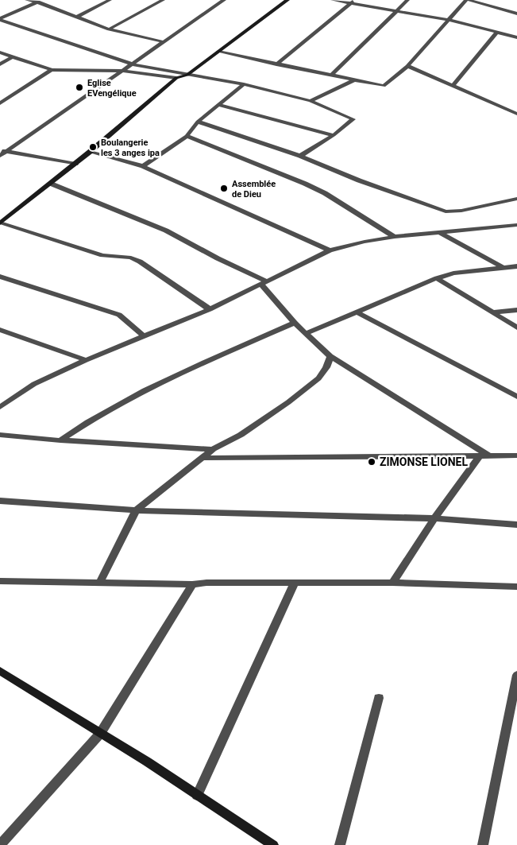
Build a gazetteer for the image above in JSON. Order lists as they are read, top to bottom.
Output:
{
  "places": [
    "Eglise EVengélique",
    "Boulangerie les 3 anges ipa",
    "Assemblée de Dieu",
    "ZIMONSE LIONEL"
  ]
}
